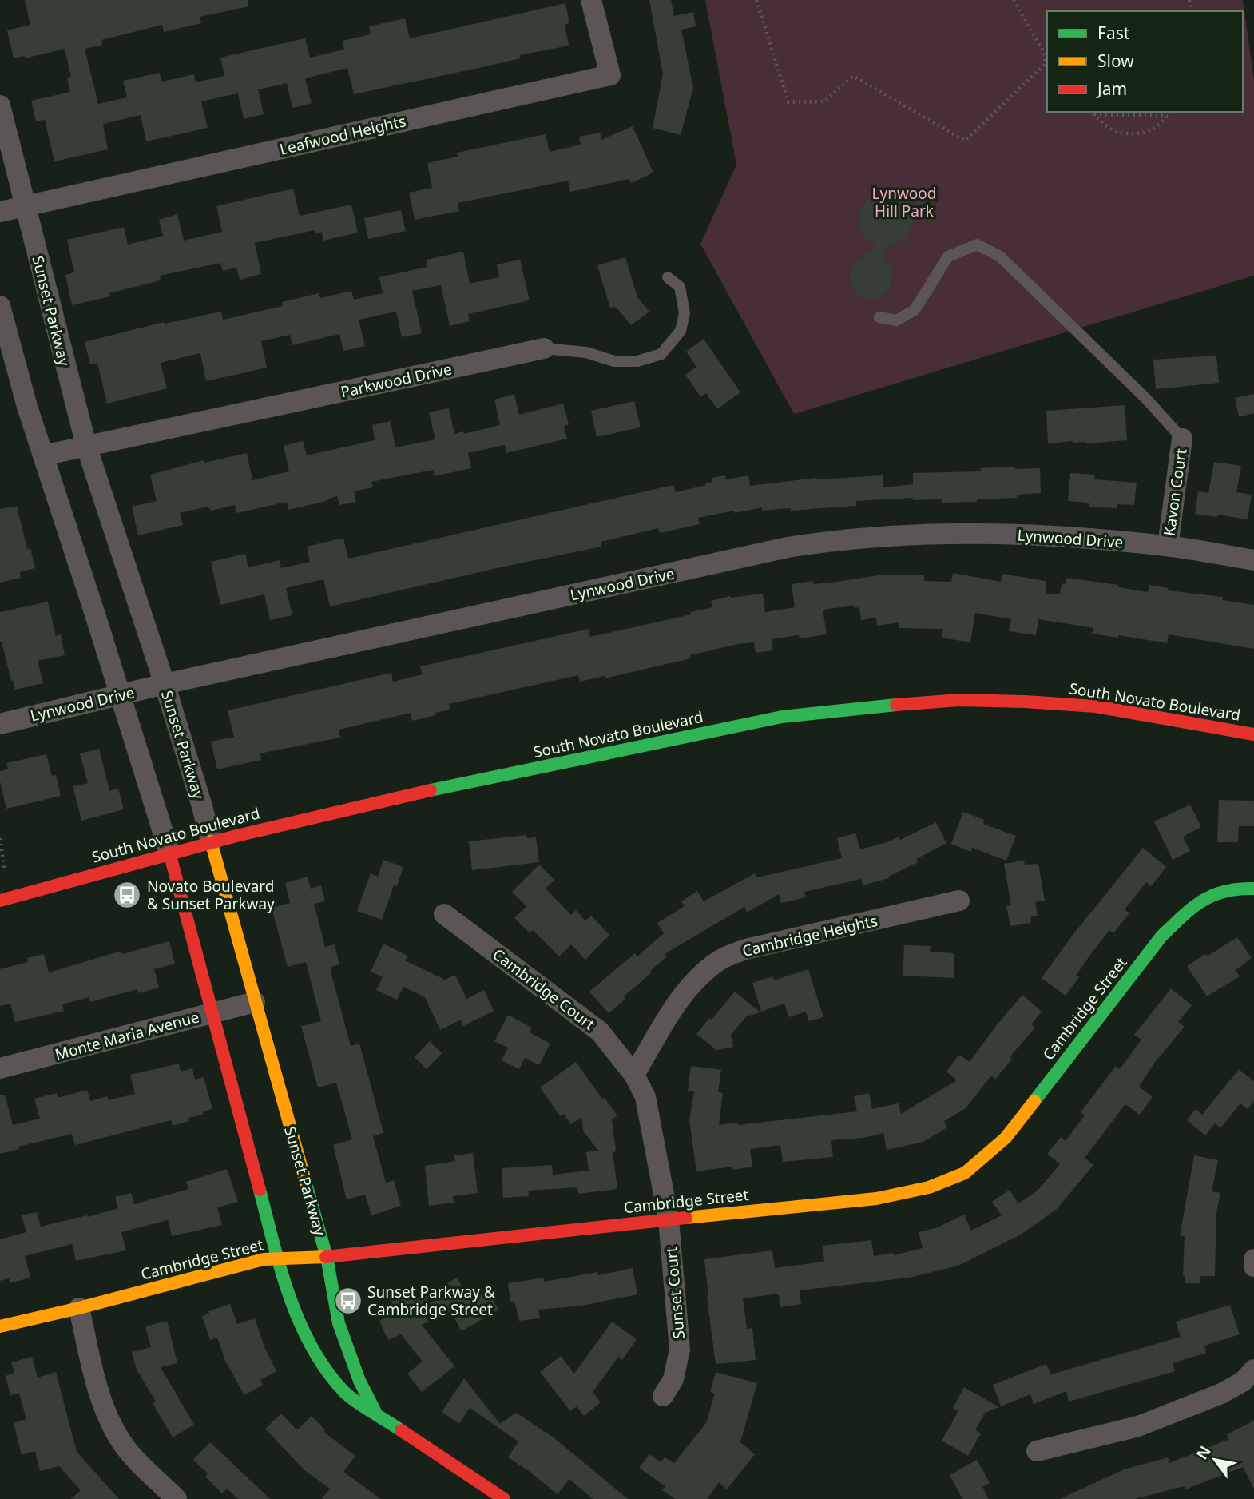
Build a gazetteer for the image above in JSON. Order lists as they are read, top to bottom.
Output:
{
  "streets": {
    "main road": ["Sunset Parkway", "South Novato Boulevard", "Cambridge Street"],
    "street": [
      "Leafwood Heights",
      "Parkwood Drive",
      "Kavon Court",
      "Lynwood Drive",
      "Cambridge Heights",
      "Cambridge Court",
      "Monte Maria Avenue",
      "Sunset Court"
    ]
  },
  "crossings": [
    ["Leafwood Heights", "Sunset Parkway"],
    ["Sunset Parkway", "Parkwood Drive"],
    ["Sunset Parkway", "Lynwood Drive"],
    ["Sunset Parkway", "South Novato Boulevard"],
    ["Sunset Parkway", "Cambridge Street"],
    ["Sunset Parkway", "Monte Maria Avenue"],
    ["Kavon Court", "Lynwood Drive"],
    ["Cambridge Heights", "Cambridge Court"],
    ["Cambridge Street", "Sunset Court"]
  ],
  "parks": ["Lynwood Hill Park"],
  "places": {
    "bus stop": ["Novato Boulevard & Sunset Parkway", "Sunset Parkway & Cambridge Street"]
  },
  "legend": ["Fast", "Slow", "Jam"],
  "north": "top left"
}
